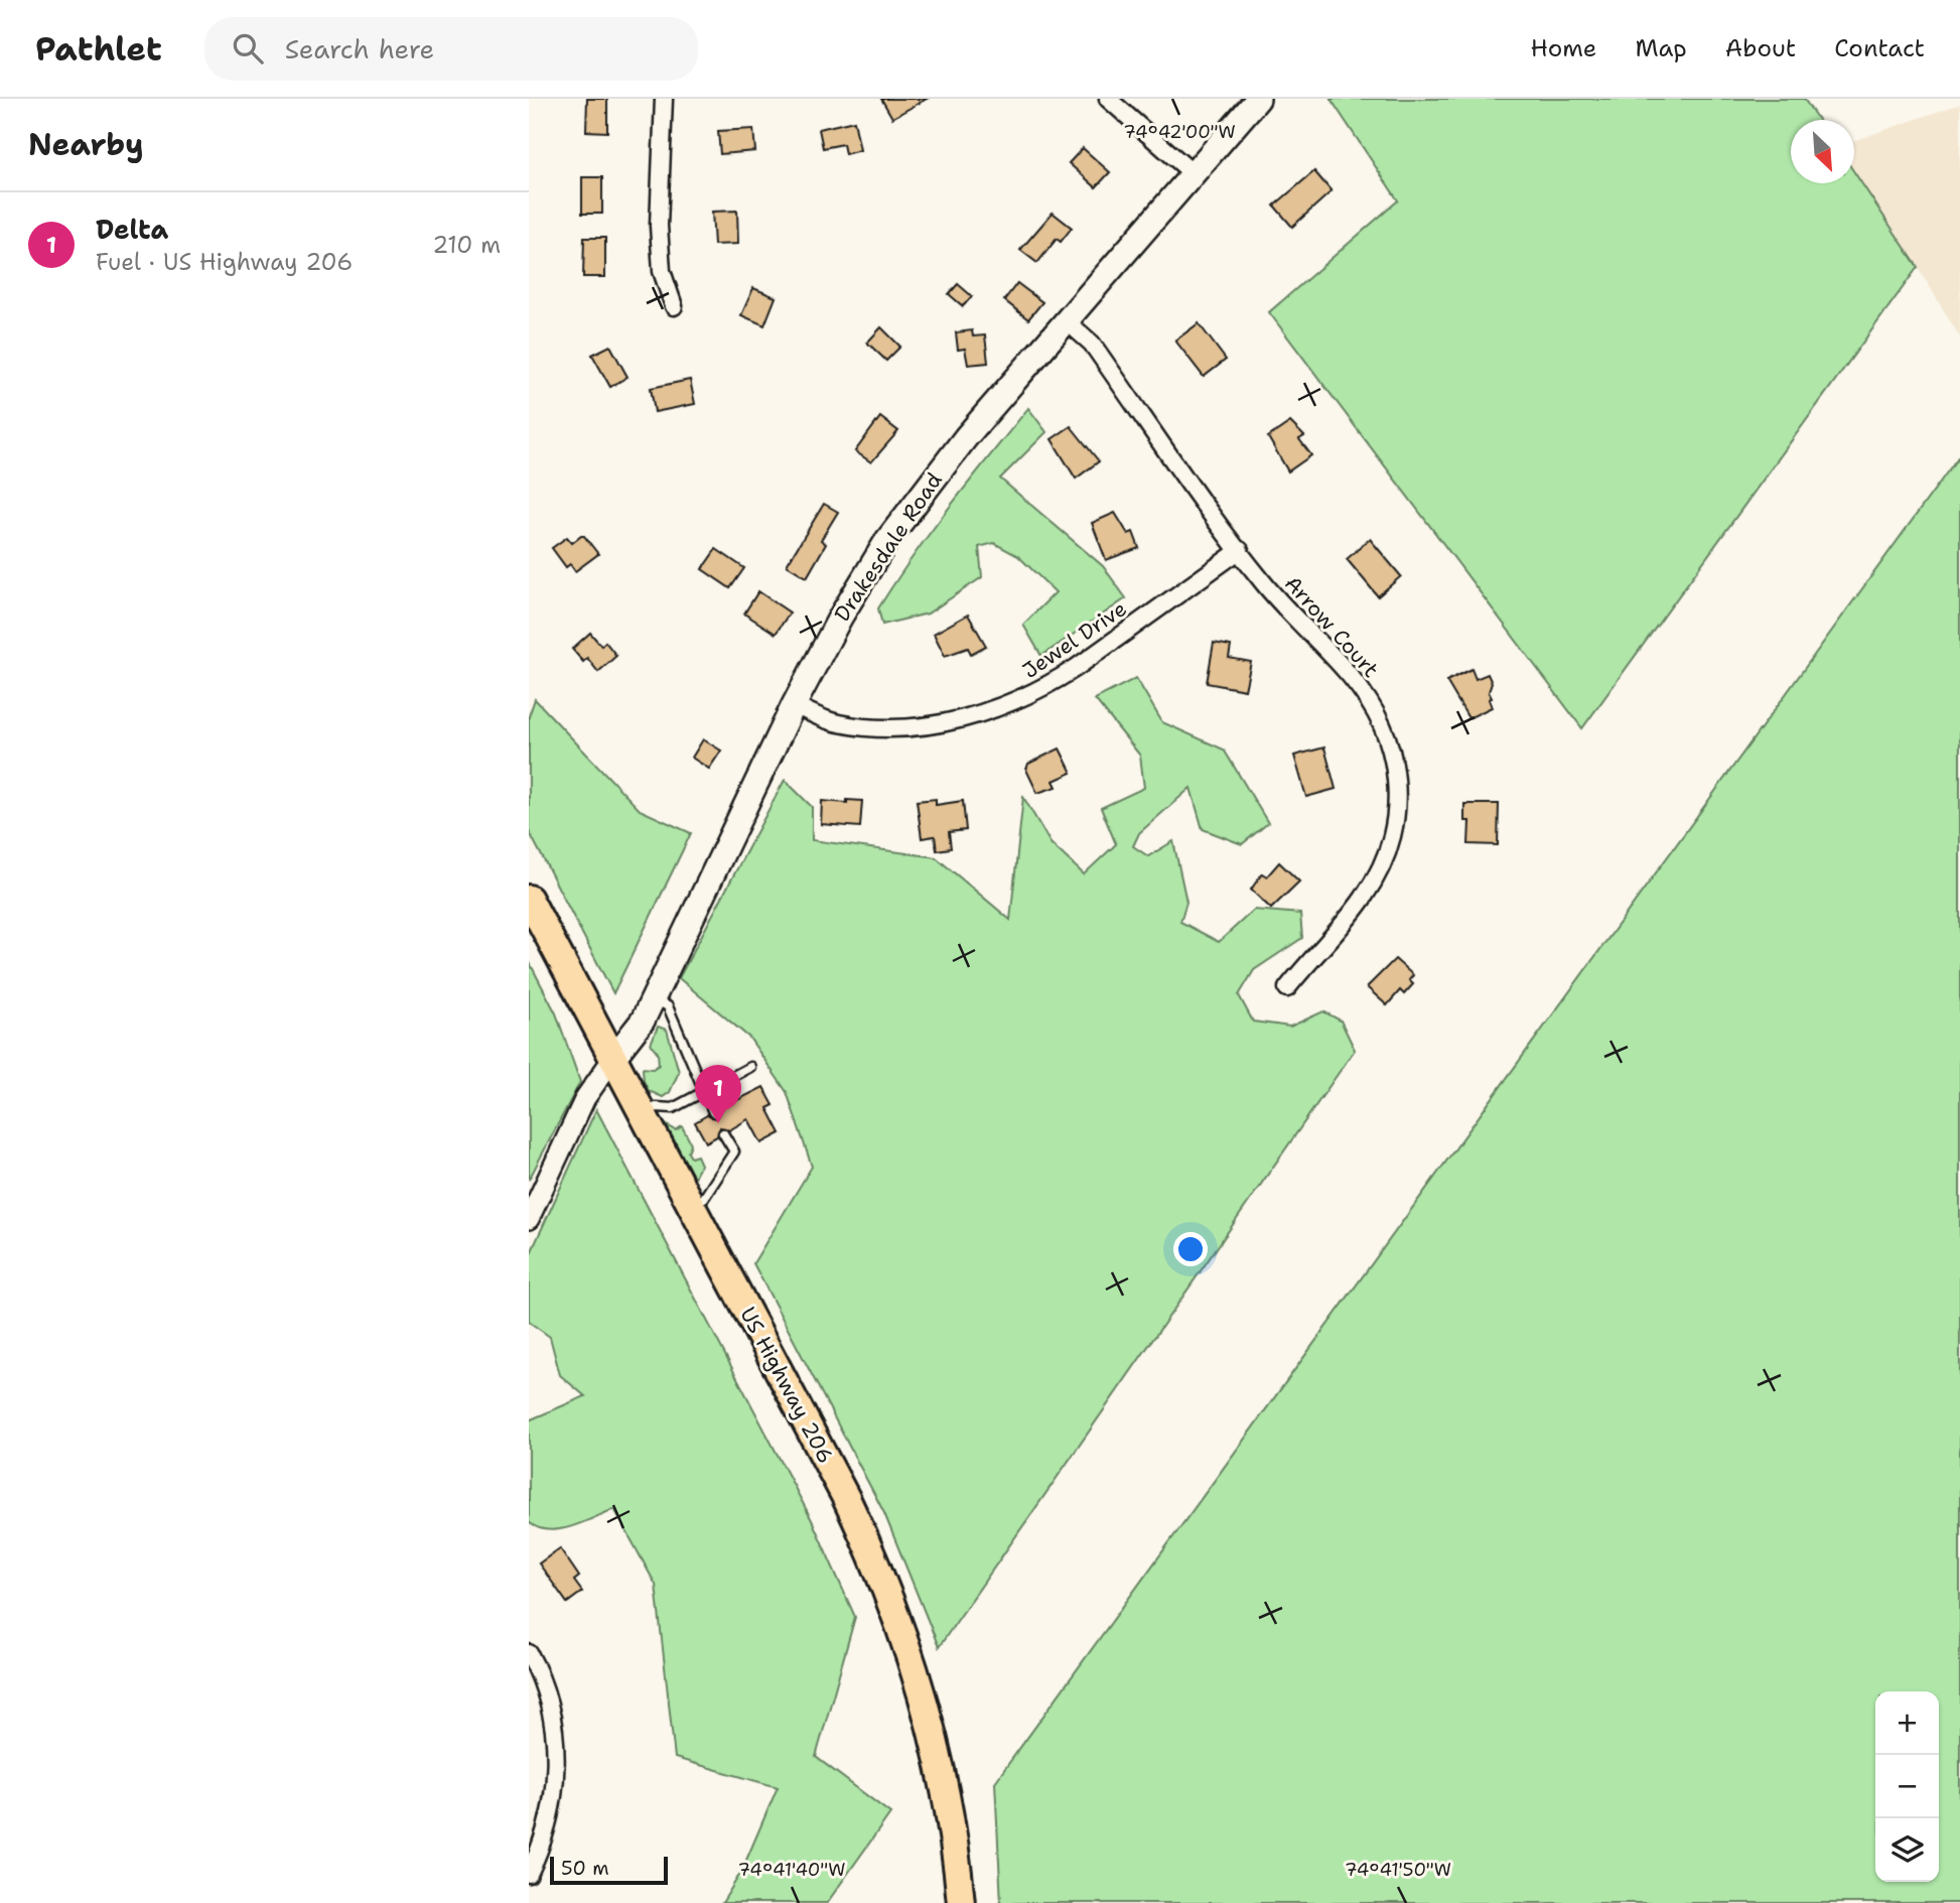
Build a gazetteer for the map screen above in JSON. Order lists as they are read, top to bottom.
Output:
{
  "streets": {
    "highway": ["US Highway 206"],
    "main road": ["Drakesdale Road"],
    "street": ["Arrow Court", "Jewel Drive"]
  },
  "crossings": [
    ["Drakesdale Road", "Arrow Court"],
    ["Drakesdale Road", "Jewel Drive"],
    ["Drakesdale Road", "US Highway 206"],
    ["Arrow Court", "Jewel Drive"]
  ],
  "scale_bar": "50 m",
  "north": "bottom right",
  "page": {
    "header": "Pathlet",
    "search": "Search here",
    "nav": [
      "Home",
      "Map",
      "About",
      "Contact"
    ],
    "heading": "Nearby",
    "list": [
      {
        "mark": "1",
        "name": "Delta",
        "note": "Fuel · US Highway 206",
        "value": "210 m"
      }
    ],
    "pins": "1",
    "map_buttons": ["+", "−"],
    "scale": "50 m"
  },
  "coordinates": ["74°42'00\"W", "74°41'50\"W", "74°41'40\"W"]
}
